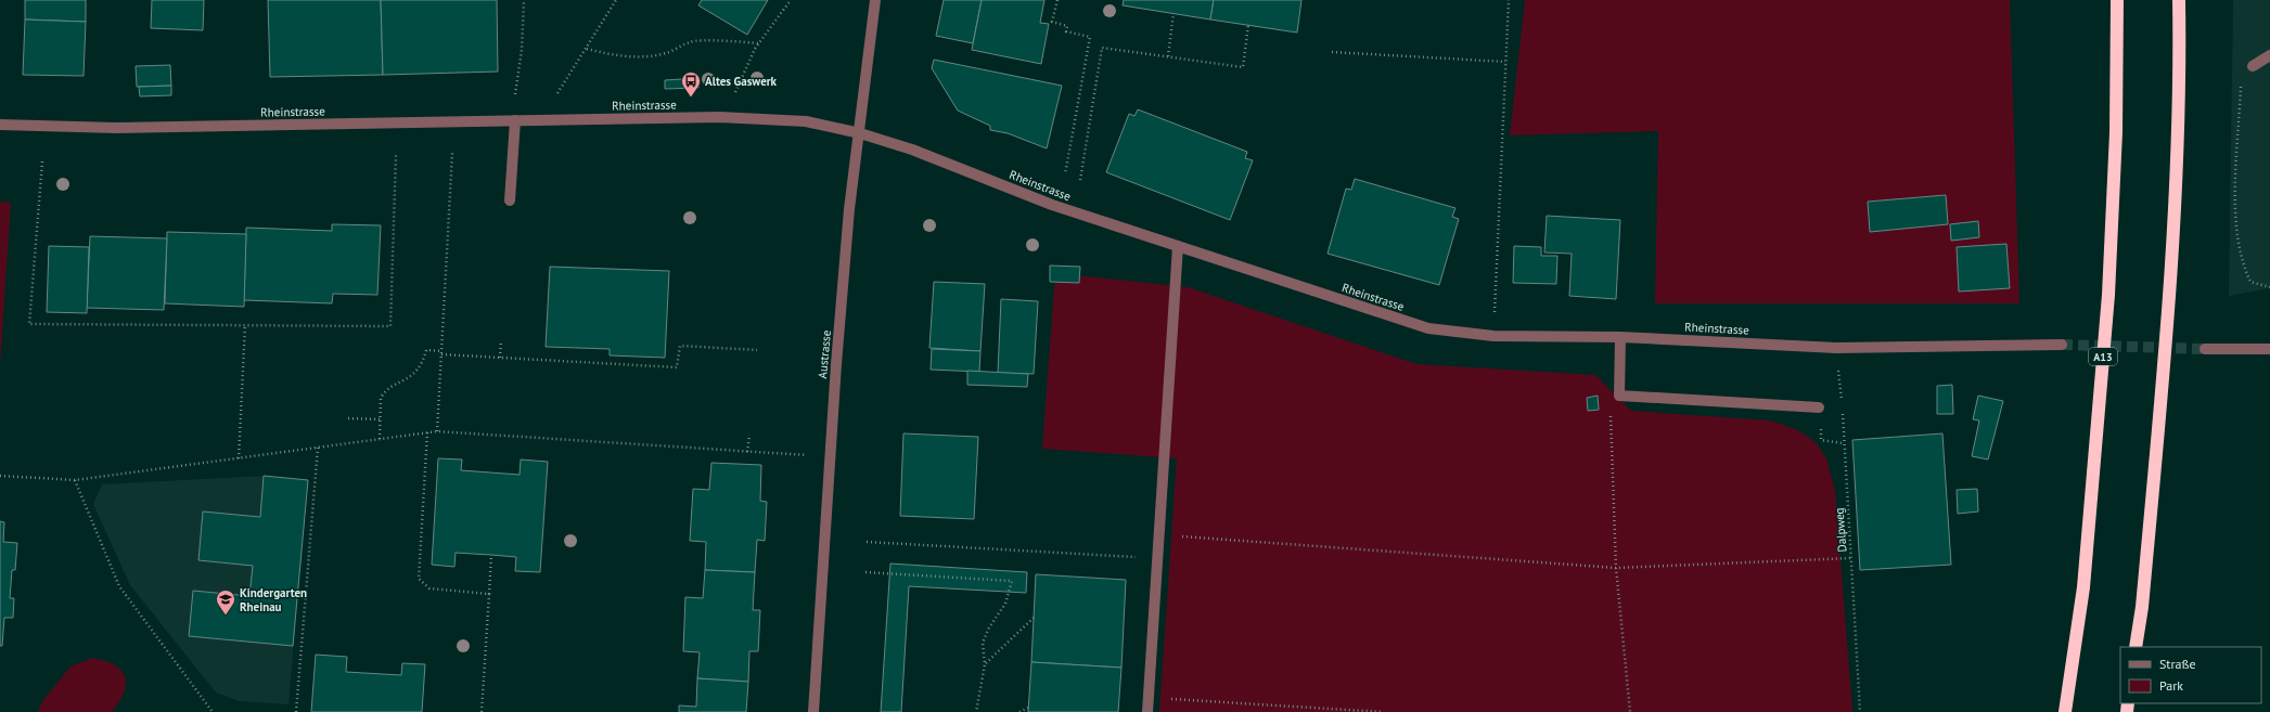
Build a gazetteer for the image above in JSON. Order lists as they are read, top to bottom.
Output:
{
  "streets": {
    "highway": ["A13"],
    "street": ["Rheinstrasse", "Austrasse"],
    "path": ["Dalpweg"]
  },
  "crossings": [
    ["Rheinstrasse", "Austrasse"]
  ],
  "places": {
    "bus stop": ["Altes Gaswerk"],
    "school or university": ["Kindergarten Rheinau"]
  },
  "legend": ["Straße", "Park"]
}
